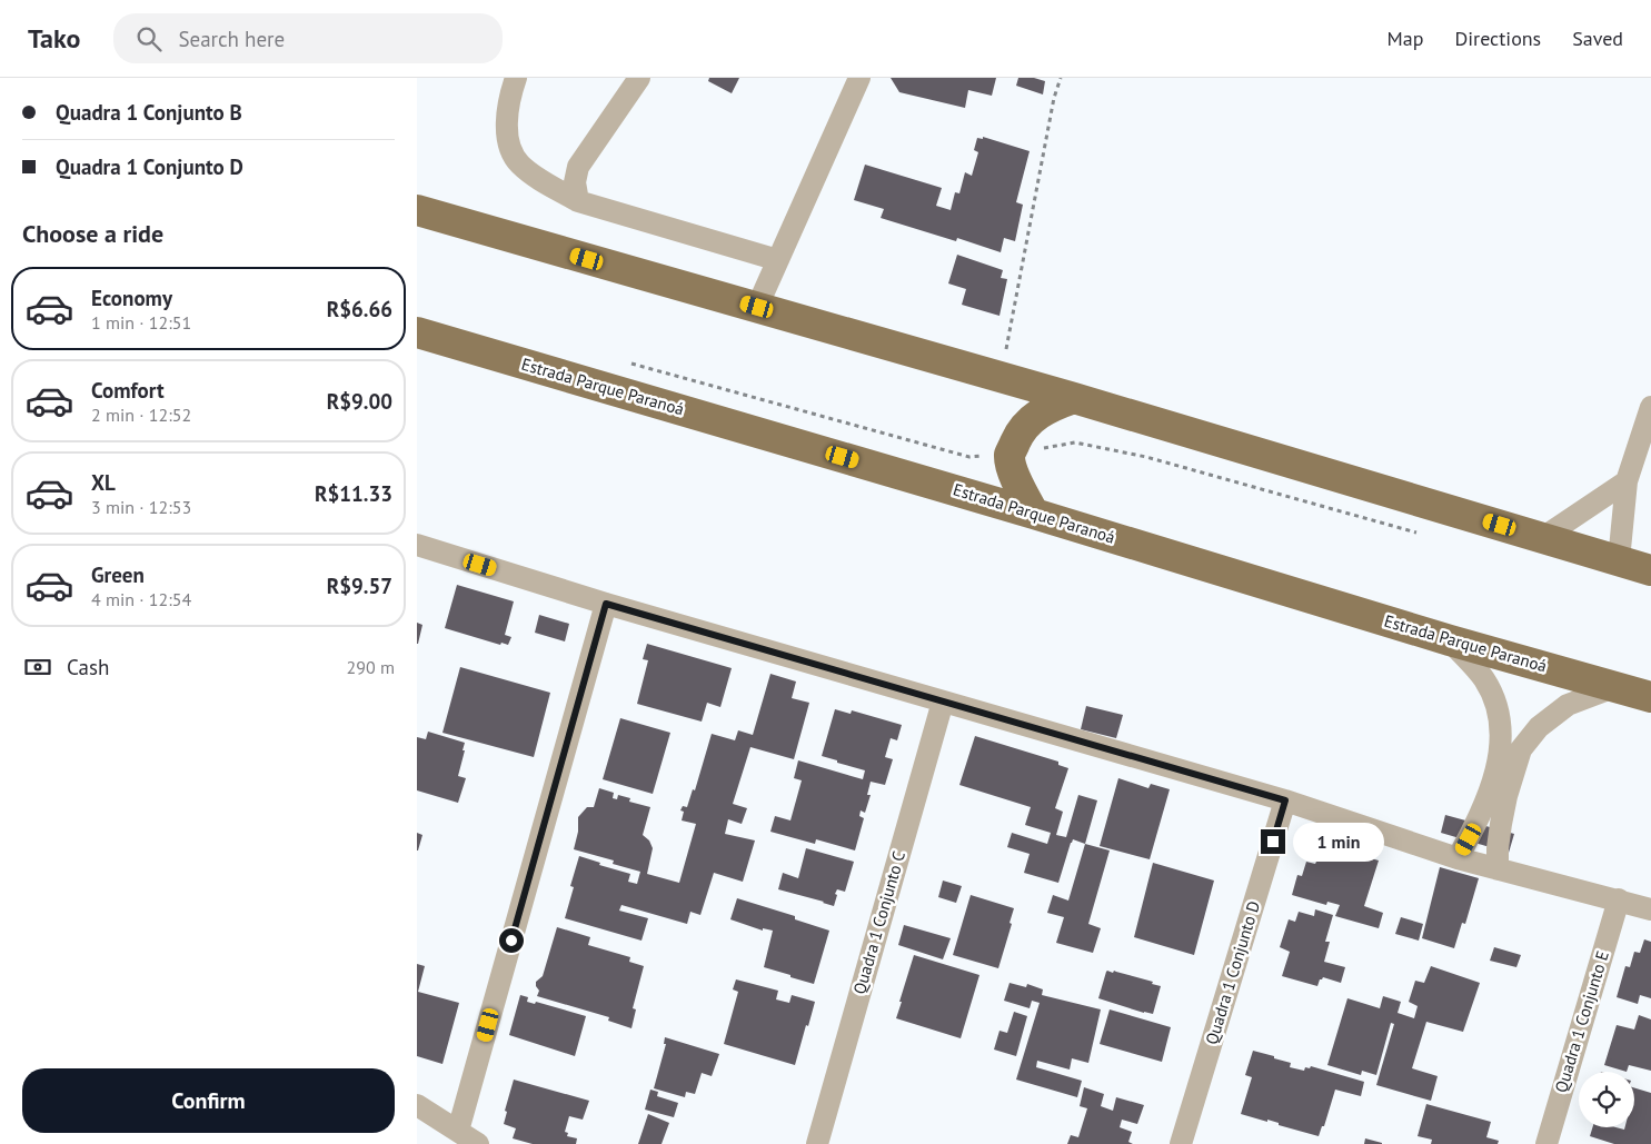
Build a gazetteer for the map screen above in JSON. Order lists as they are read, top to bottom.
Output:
{
  "streets": {
    "main road": ["Estrada Parque Paranoá"],
    "street": ["Quadra 1 Conjunto C", "Quadra 1 Conjunto D", "Quadra 1 Conjunto E"]
  },
  "page": {
    "header": "Tako",
    "search": "Search here",
    "nav": ["Map", "Directions", "Saved"],
    "banner": ["Quadra 1 Conjunto B", "Quadra 1 Conjunto D"],
    "heading": "Choose a ride",
    "list": [
      {
        "name": "Economy",
        "note": "1 min · 12:51",
        "value": "R$6.66"
      },
      {
        "name": "Comfort",
        "note": "2 min · 12:52",
        "value": "R$9.00"
      },
      {
        "name": "XL",
        "note": "3 min · 12:53",
        "value": "R$11.33"
      },
      {
        "name": "Green",
        "note": "4 min · 12:54",
        "value": "R$9.57"
      }
    ],
    "pay": ["Cash", "290 m"],
    "bubble": "1 min",
    "buttons": "Confirm"
  }
}
